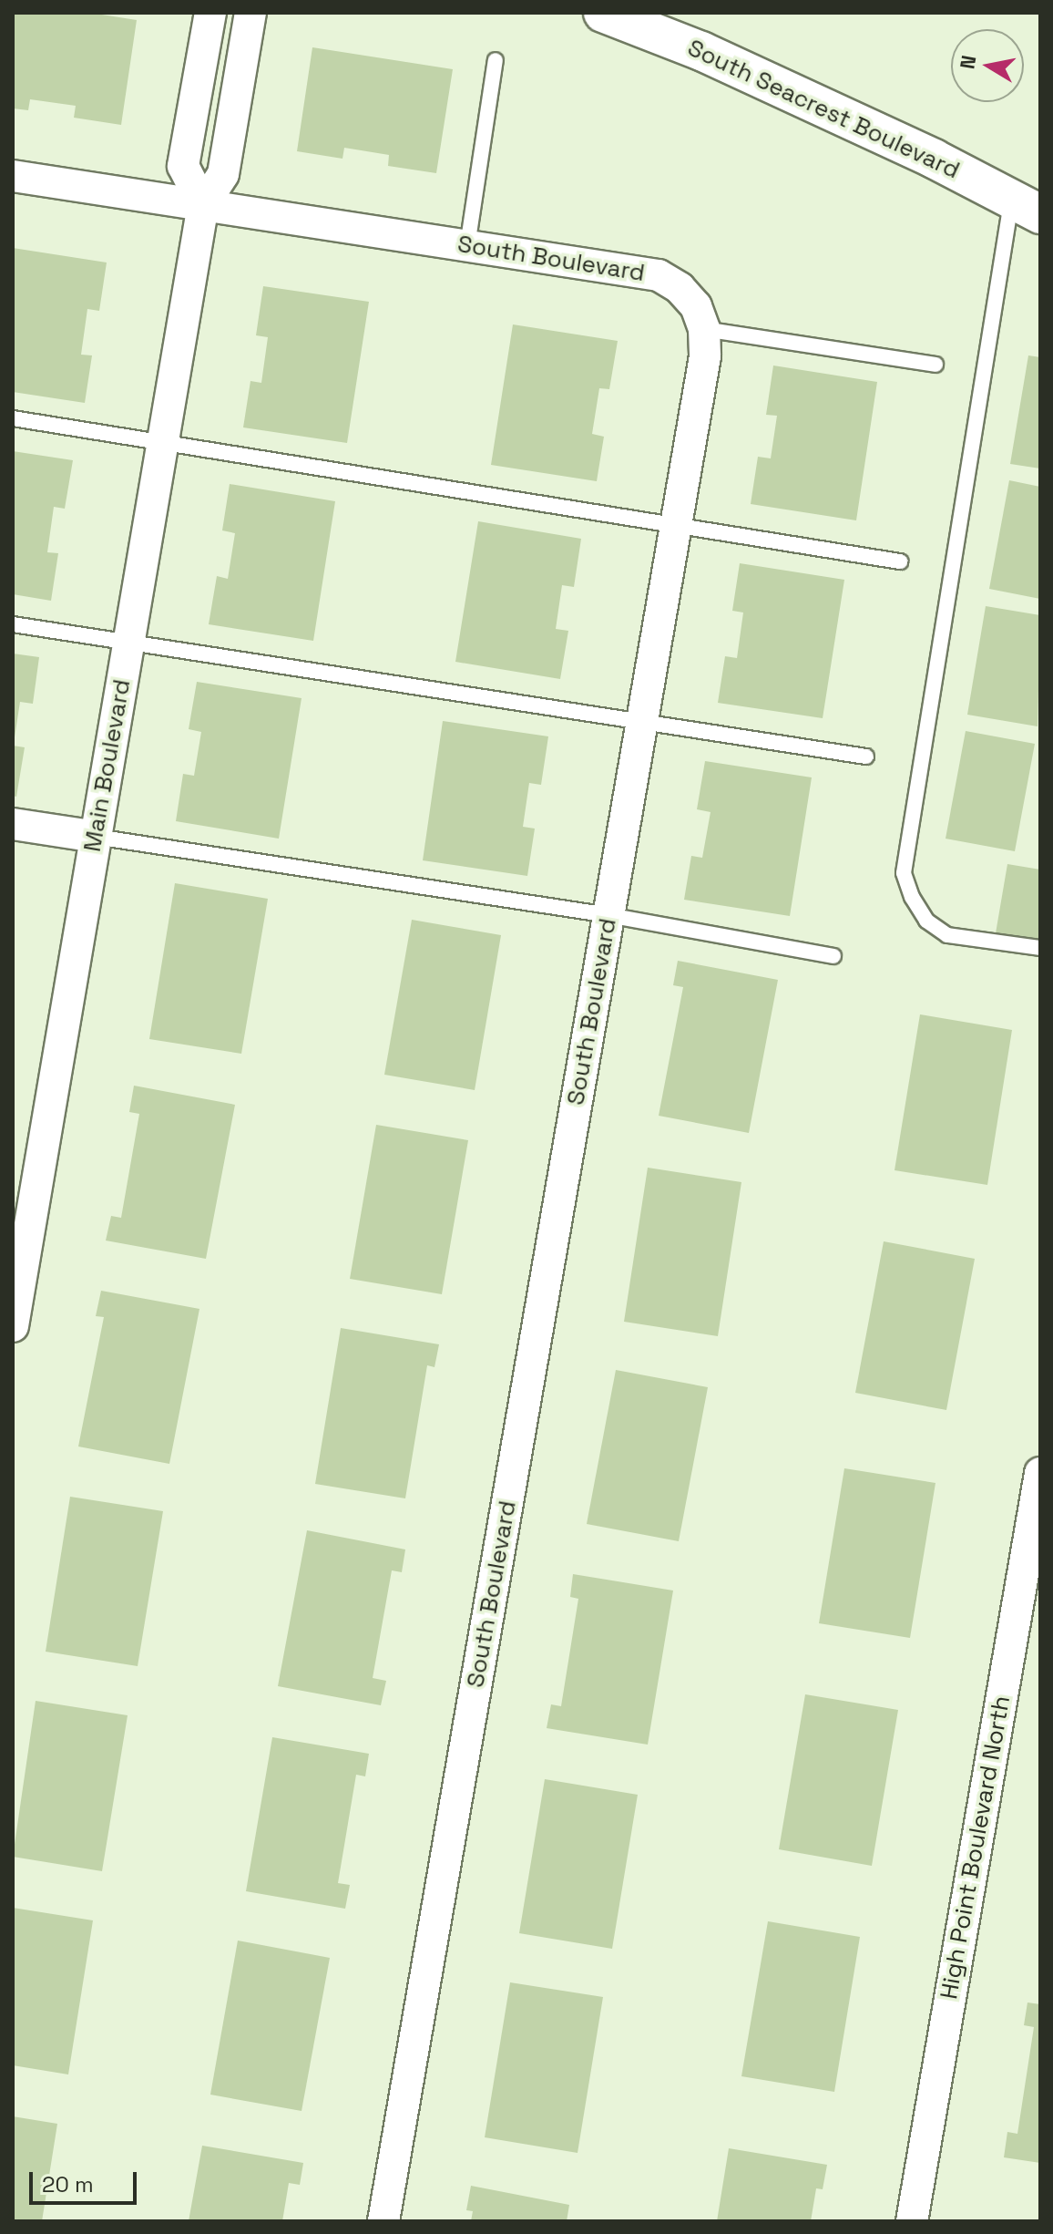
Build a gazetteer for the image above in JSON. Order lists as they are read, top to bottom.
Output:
{
  "streets": {
    "street": [
      "South Seacrest Boulevard",
      "South Boulevard",
      "Main Boulevard",
      "High Point Boulevard North"
    ]
  },
  "crossings": [
    ["South Boulevard", "Main Boulevard"]
  ],
  "scale_bar": "20 m",
  "north": "left"
}
